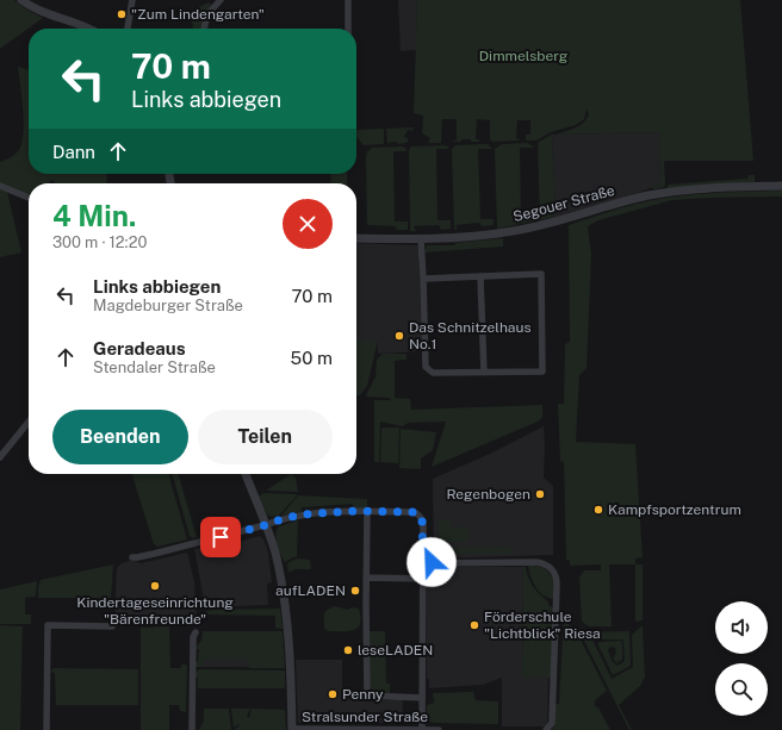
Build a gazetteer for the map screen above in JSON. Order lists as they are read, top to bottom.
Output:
{
  "streets": {
    "street": ["Segouer Straße", "Stralsunder Straße"]
  },
  "parks": ["Dimmelsberg"],
  "places": [
    "\"Zum Lindengarten\"",
    "Das Schnitzelhaus No.1",
    "Regenbogen",
    "Kampfsportzentrum",
    "Kindertageseinrichtung \"Bärenfreunde\"",
    "aufLADEN",
    "Förderschule \"Lichtblick\" Riesa",
    "leseLADEN",
    "Penny"
  ],
  "page": {
    "turn": ["70 m", "Links abbiegen"],
    "then": "Dann",
    "heading": ["4 Min.", "300 m · 12:20"],
    "list": [
      {
        "name": "Links abbiegen",
        "note": "Magdeburger Straße",
        "value": "70 m"
      },
      {
        "name": "Geradeaus",
        "note": "Stendaler Straße",
        "value": "50 m"
      }
    ],
    "buttons": ["Beenden", "Teilen"]
  }
}
